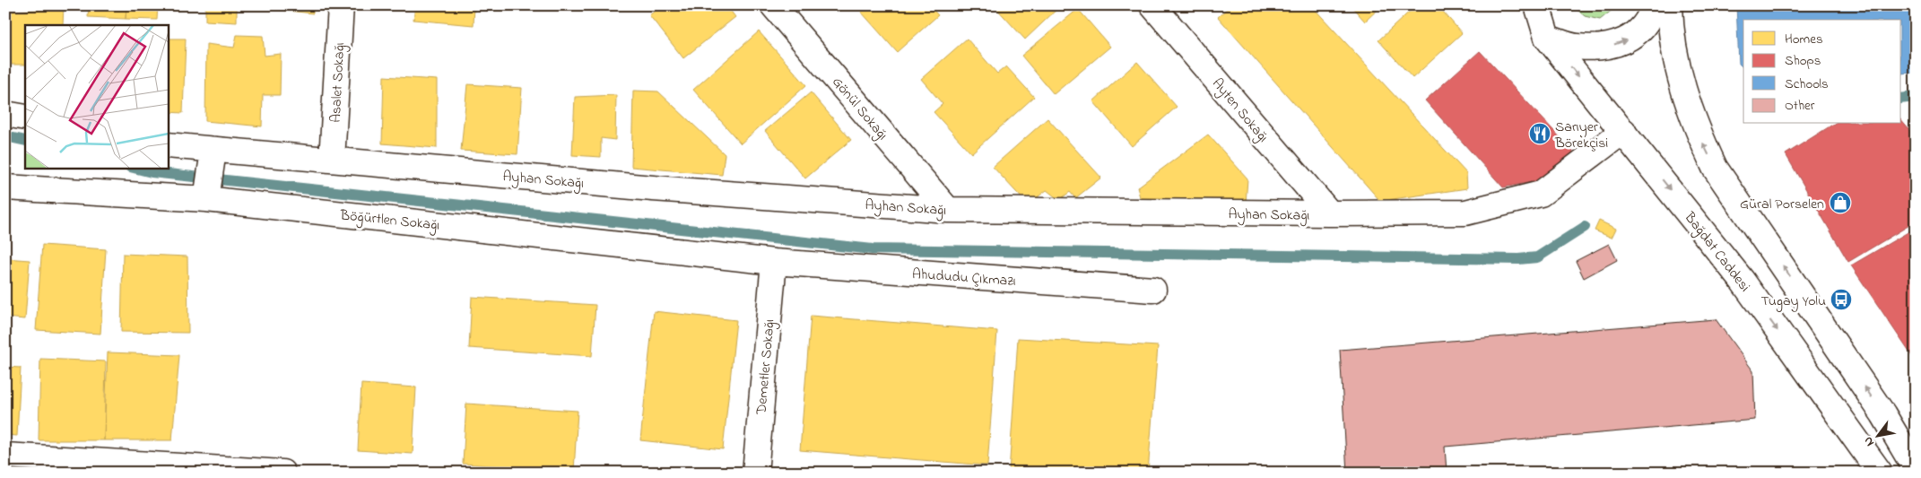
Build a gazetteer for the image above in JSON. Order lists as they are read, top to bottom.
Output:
{
  "streets": {
    "street": [
      "Asalet Sokağı",
      "Gönül Sokağı",
      "Ayten Sokağı",
      "Ayhan Sokağı",
      "Böğürtlen Sokağı",
      "Bağdat Caddesi",
      "Ahududu Çıkmazı",
      "Demetler Sokağı"
    ]
  },
  "crossings": [
    ["Asalet Sokağı", "Ayhan Sokağı"],
    ["Gönül Sokağı", "Ayhan Sokağı"],
    ["Ayten Sokağı", "Ayhan Sokağı"],
    ["Ayhan Sokağı", "Bağdat Caddesi"],
    ["Böğürtlen Sokağı", "Ahududu Çıkmazı"],
    ["Böğürtlen Sokağı", "Demetler Sokağı"],
    ["Ahududu Çıkmazı", "Demetler Sokağı"]
  ],
  "places": {
    "restaurant": ["Sarıyer Börekçisi"],
    "shop": ["Güral Porselen"],
    "bus stop": ["Tugay Yolu"]
  },
  "legend": [
    "Homes",
    "Shops",
    "Schools",
    "Other"
  ],
  "north": "bottom left"
}
